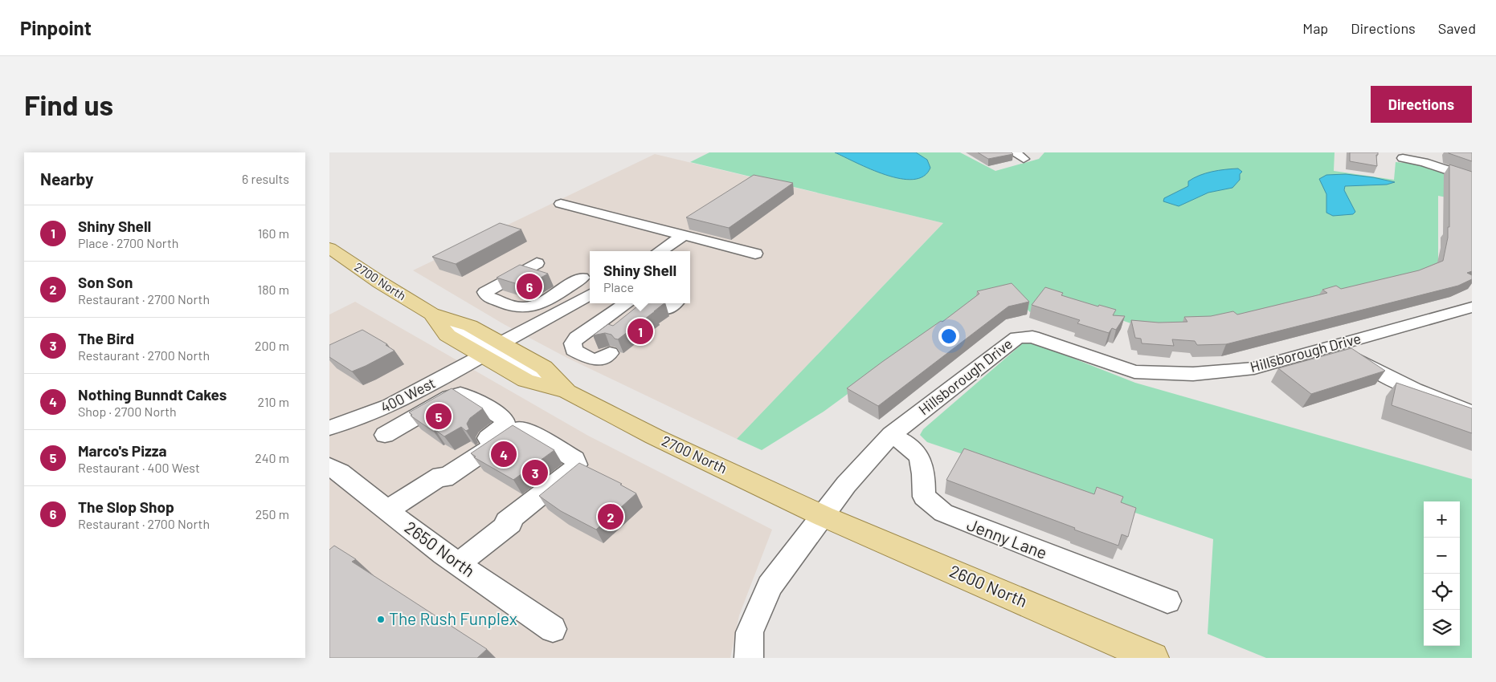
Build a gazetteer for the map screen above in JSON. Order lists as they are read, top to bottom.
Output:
{
  "streets": {
    "main road": ["2700 North", "2600 North"],
    "street": [
      "Hillsborough Drive",
      "400 West",
      "Jenny Lane",
      "2650 North"
    ]
  },
  "crossings": [
    ["2700 North", "Hillsborough Drive"],
    ["2700 North", "400 West"],
    ["2700 North", "2600 North"],
    ["Hillsborough Drive", "Jenny Lane"],
    ["Hillsborough Drive", "2600 North"]
  ],
  "places": ["The Rush Funplex"],
  "page": {
    "header": "Pinpoint",
    "nav": ["Map", "Directions", "Saved"],
    "buttons": "Directions",
    "title": "Find us",
    "heading": ["Nearby", "6 results"],
    "list": [
      {
        "mark": "1",
        "name": "Shiny Shell",
        "note": "Place · 2700 North",
        "value": "160 m"
      },
      {
        "mark": "2",
        "name": "Son Son",
        "note": "Restaurant · 2700 North",
        "value": "180 m"
      },
      {
        "mark": "3",
        "name": "The Bird",
        "note": "Restaurant · 2700 North",
        "value": "200 m"
      },
      {
        "mark": "4",
        "name": "Nothing Bunndt Cakes",
        "note": "Shop · 2700 North",
        "value": "210 m"
      },
      {
        "mark": "5",
        "name": "Marco's Pizza",
        "note": "Restaurant · 400 West",
        "value": "240 m"
      },
      {
        "mark": "6",
        "name": "The Slop Shop",
        "note": "Restaurant · 2700 North",
        "value": "250 m"
      }
    ],
    "popup": ["Shiny Shell", "Place"],
    "pins": [
      "6",
      "1",
      "5",
      "4",
      "3",
      "2"
    ],
    "map_buttons": ["+", "−"]
  }
}
